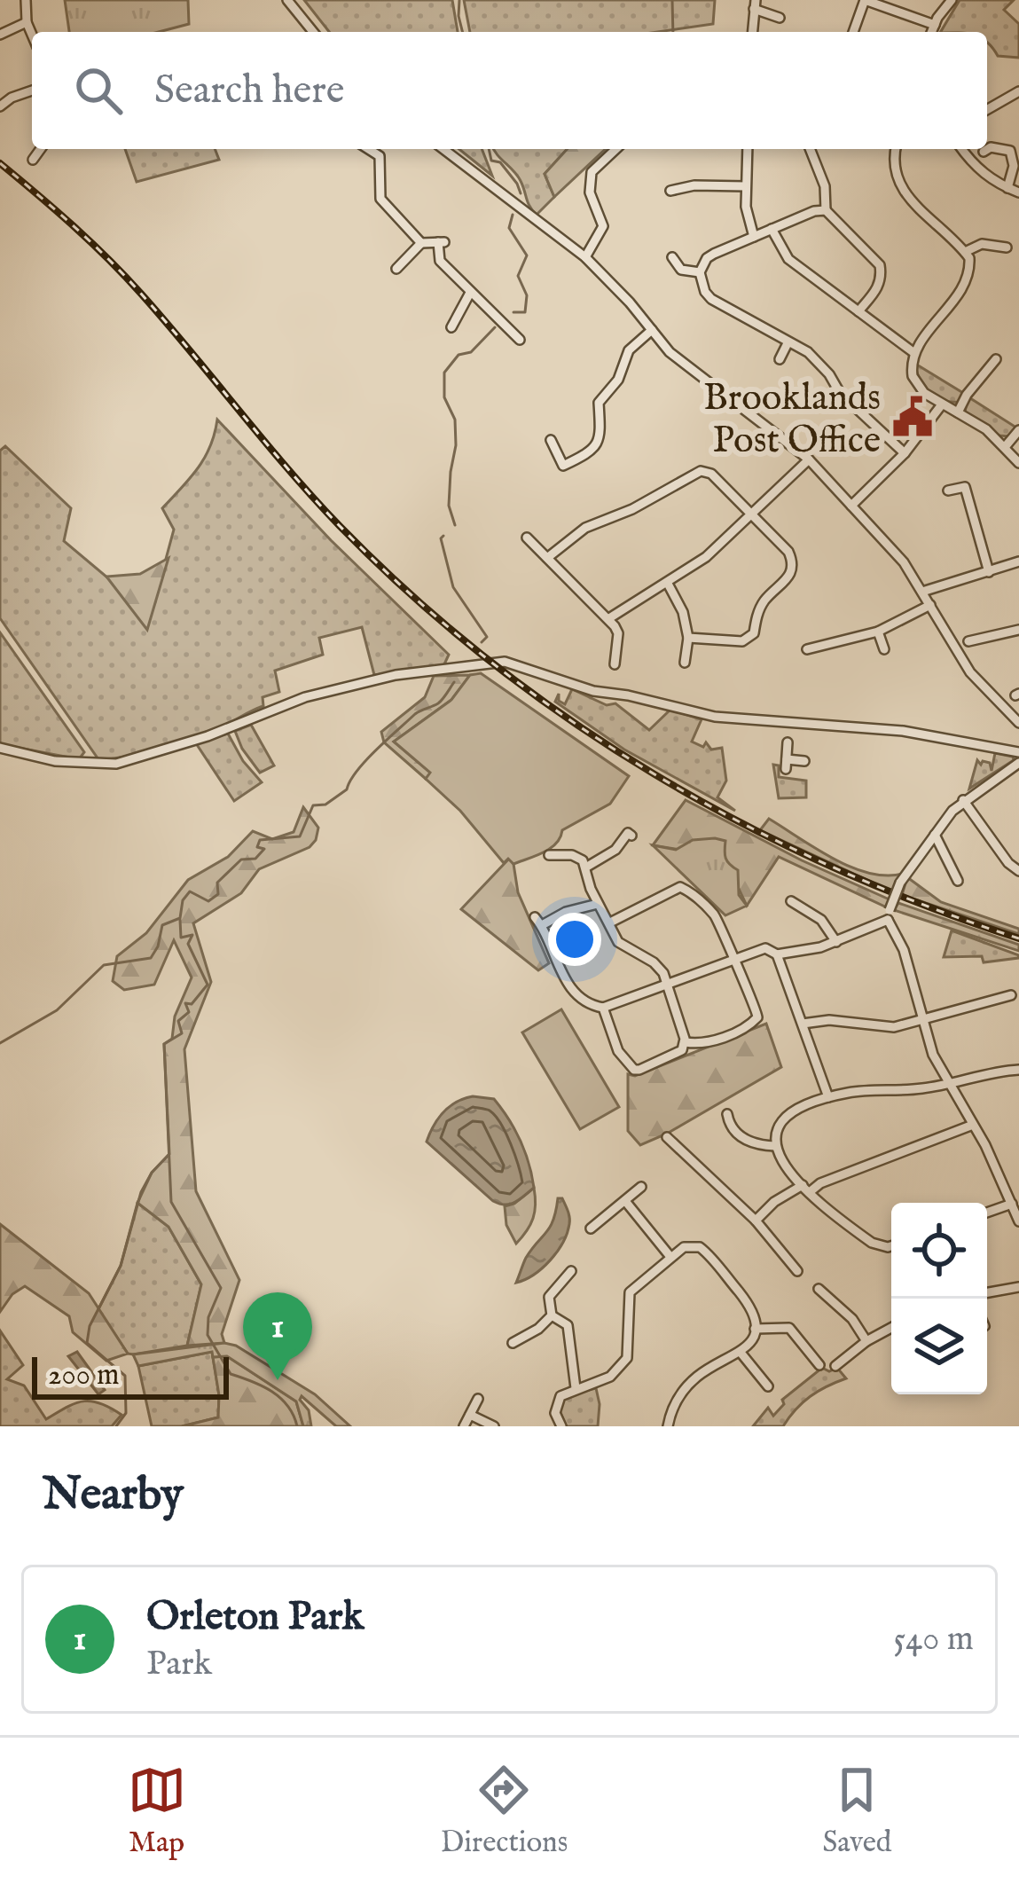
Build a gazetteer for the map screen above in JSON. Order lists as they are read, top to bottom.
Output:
{
  "places": {
    "public building": ["Brooklands Post Office"]
  },
  "scale_bar": "200 m",
  "page": {
    "search": "Search here",
    "pins": "1",
    "scale": "200 m",
    "heading": "Nearby",
    "list": [
      {
        "mark": "1",
        "name": "Orleton Park",
        "note": "Park",
        "value": "540 m"
      }
    ],
    "nav": ["Map", "Directions", "Saved"]
  }
}
